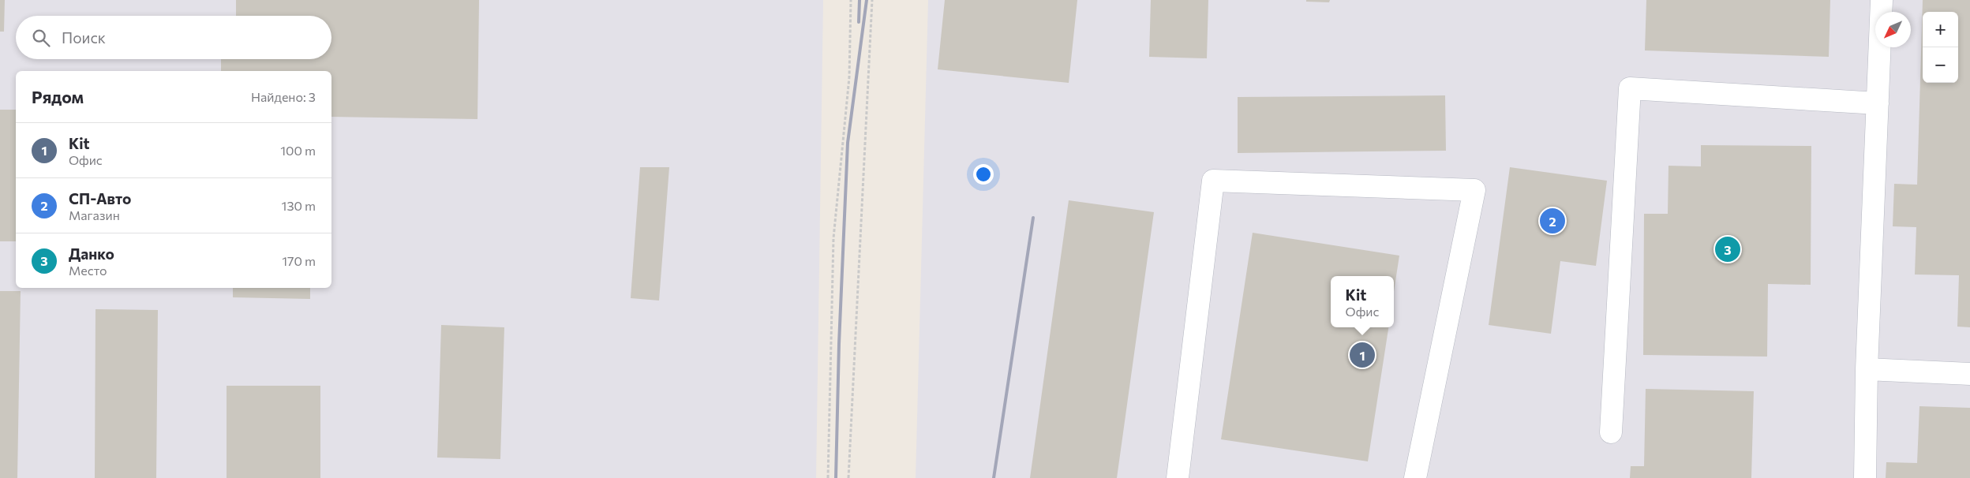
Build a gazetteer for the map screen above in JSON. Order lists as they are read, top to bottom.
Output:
{
  "north": "bottom left",
  "page": {
    "map_buttons": ["+", "−"],
    "search": "Поиск",
    "heading": ["Рядом", "Найдено: 3"],
    "list": [
      {
        "mark": "1",
        "name": "Kit",
        "note": "Офис",
        "value": "100 m"
      },
      {
        "mark": "2",
        "name": "СП-Авто",
        "note": "Магазин",
        "value": "130 m"
      },
      {
        "mark": "3",
        "name": "Данко",
        "note": "Место",
        "value": "170 m"
      }
    ],
    "pins": ["2", "3", "1"],
    "popup": ["Kit", "Офис"]
  }
}
